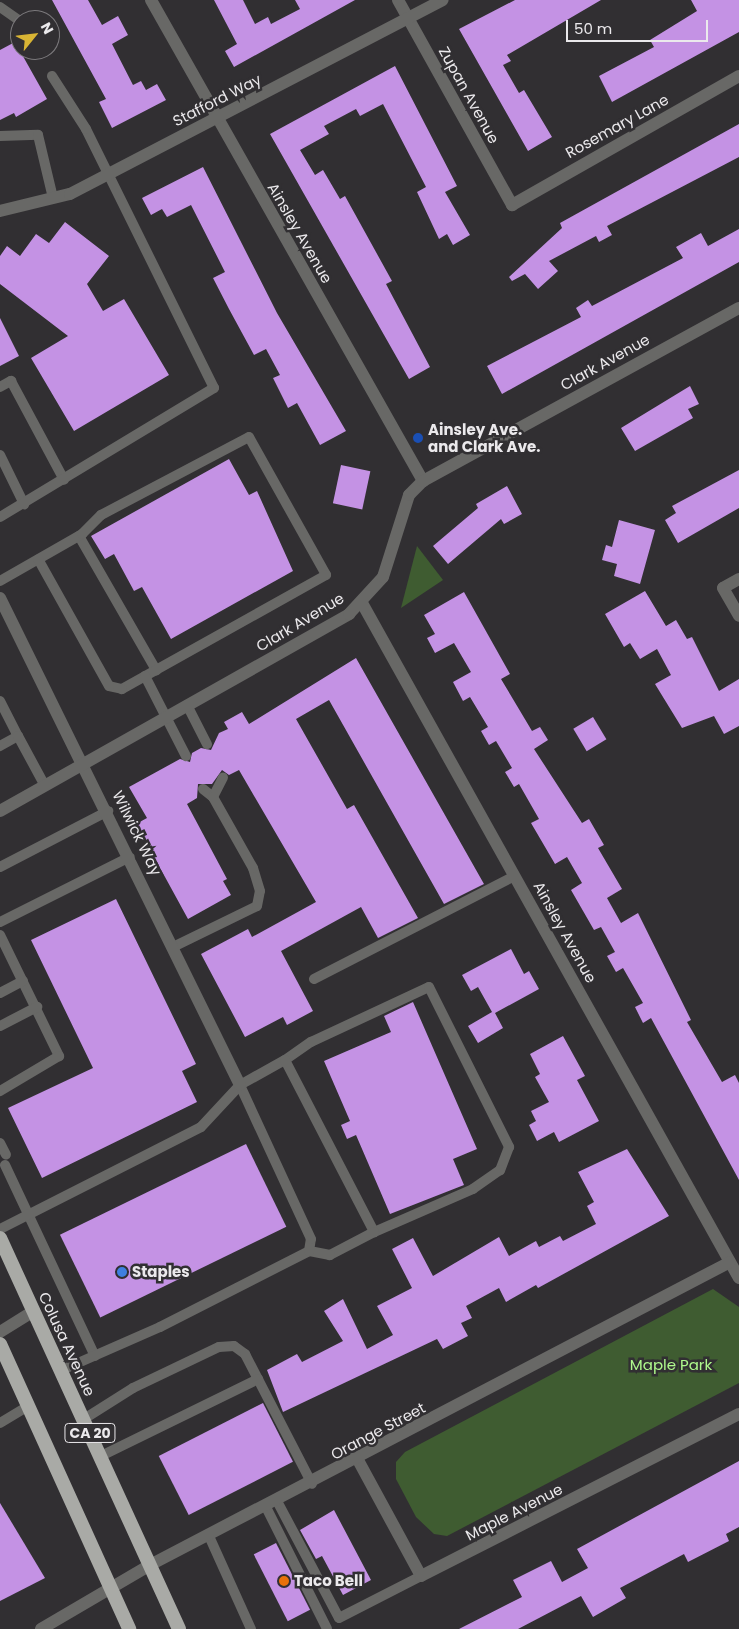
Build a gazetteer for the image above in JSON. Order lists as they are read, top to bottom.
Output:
{
  "streets": {
    "highway": ["Colusa Avenue", "CA 20"],
    "street": [
      "Zupan Avenue",
      "Stafford Way",
      "Rosemary Lane",
      "Ainsley Avenue",
      "Clark Avenue",
      "Wilwick Way",
      "Orange Street",
      "Maple Avenue"
    ]
  },
  "crossings": [
    ["Zupan Avenue", "Stafford Way"],
    ["Zupan Avenue", "Rosemary Lane"],
    ["Stafford Way", "Ainsley Avenue"],
    ["Ainsley Avenue", "Clark Avenue"],
    ["Ainsley Avenue", "Orange Street"],
    ["Clark Avenue", "Wilwick Way"],
    ["Colusa Avenue", "Orange Street"],
    ["Orange Street", "CA 20"]
  ],
  "parks": ["Maple Park"],
  "places": ["Ainsley Ave. and Clark Ave.", "Staples", "Taco Bell"],
  "scale_bar": "50 m",
  "north": "top right"
}
